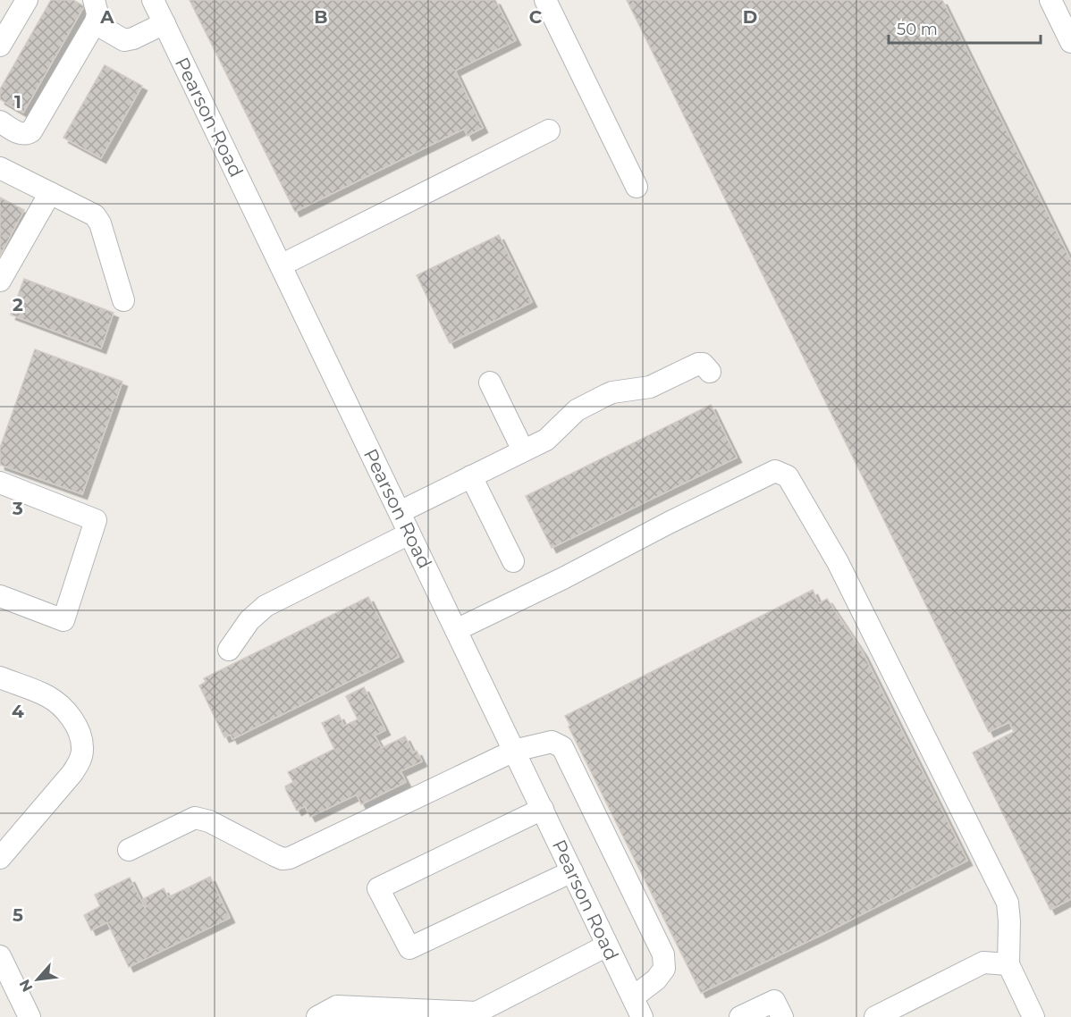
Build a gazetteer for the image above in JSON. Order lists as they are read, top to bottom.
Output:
{
  "streets": {
    "street": ["Pearson Road"]
  },
  "scale_bar": "50 m",
  "north": "bottom left",
  "grid": {
    "columns": [
      "A",
      "B",
      "C",
      "D"
    ],
    "rows": [
      "1",
      "2",
      "3",
      "4",
      "5"
    ]
  }
}
